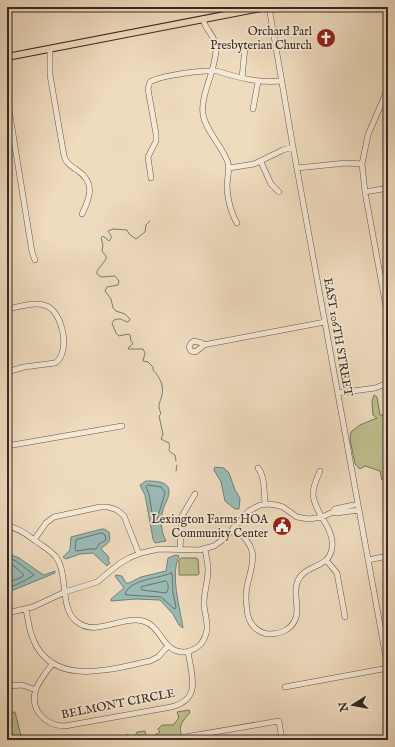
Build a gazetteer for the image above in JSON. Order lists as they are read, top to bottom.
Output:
{
  "streets": {
    "street": ["EAST 106TH STREET", "BELMONT CIRCLE"]
  },
  "places": {
    "church": ["Orchard Parl Presbyterian Church"],
    "public building": ["Lexington Farms HOA Community Center"]
  },
  "north": "left"
}
